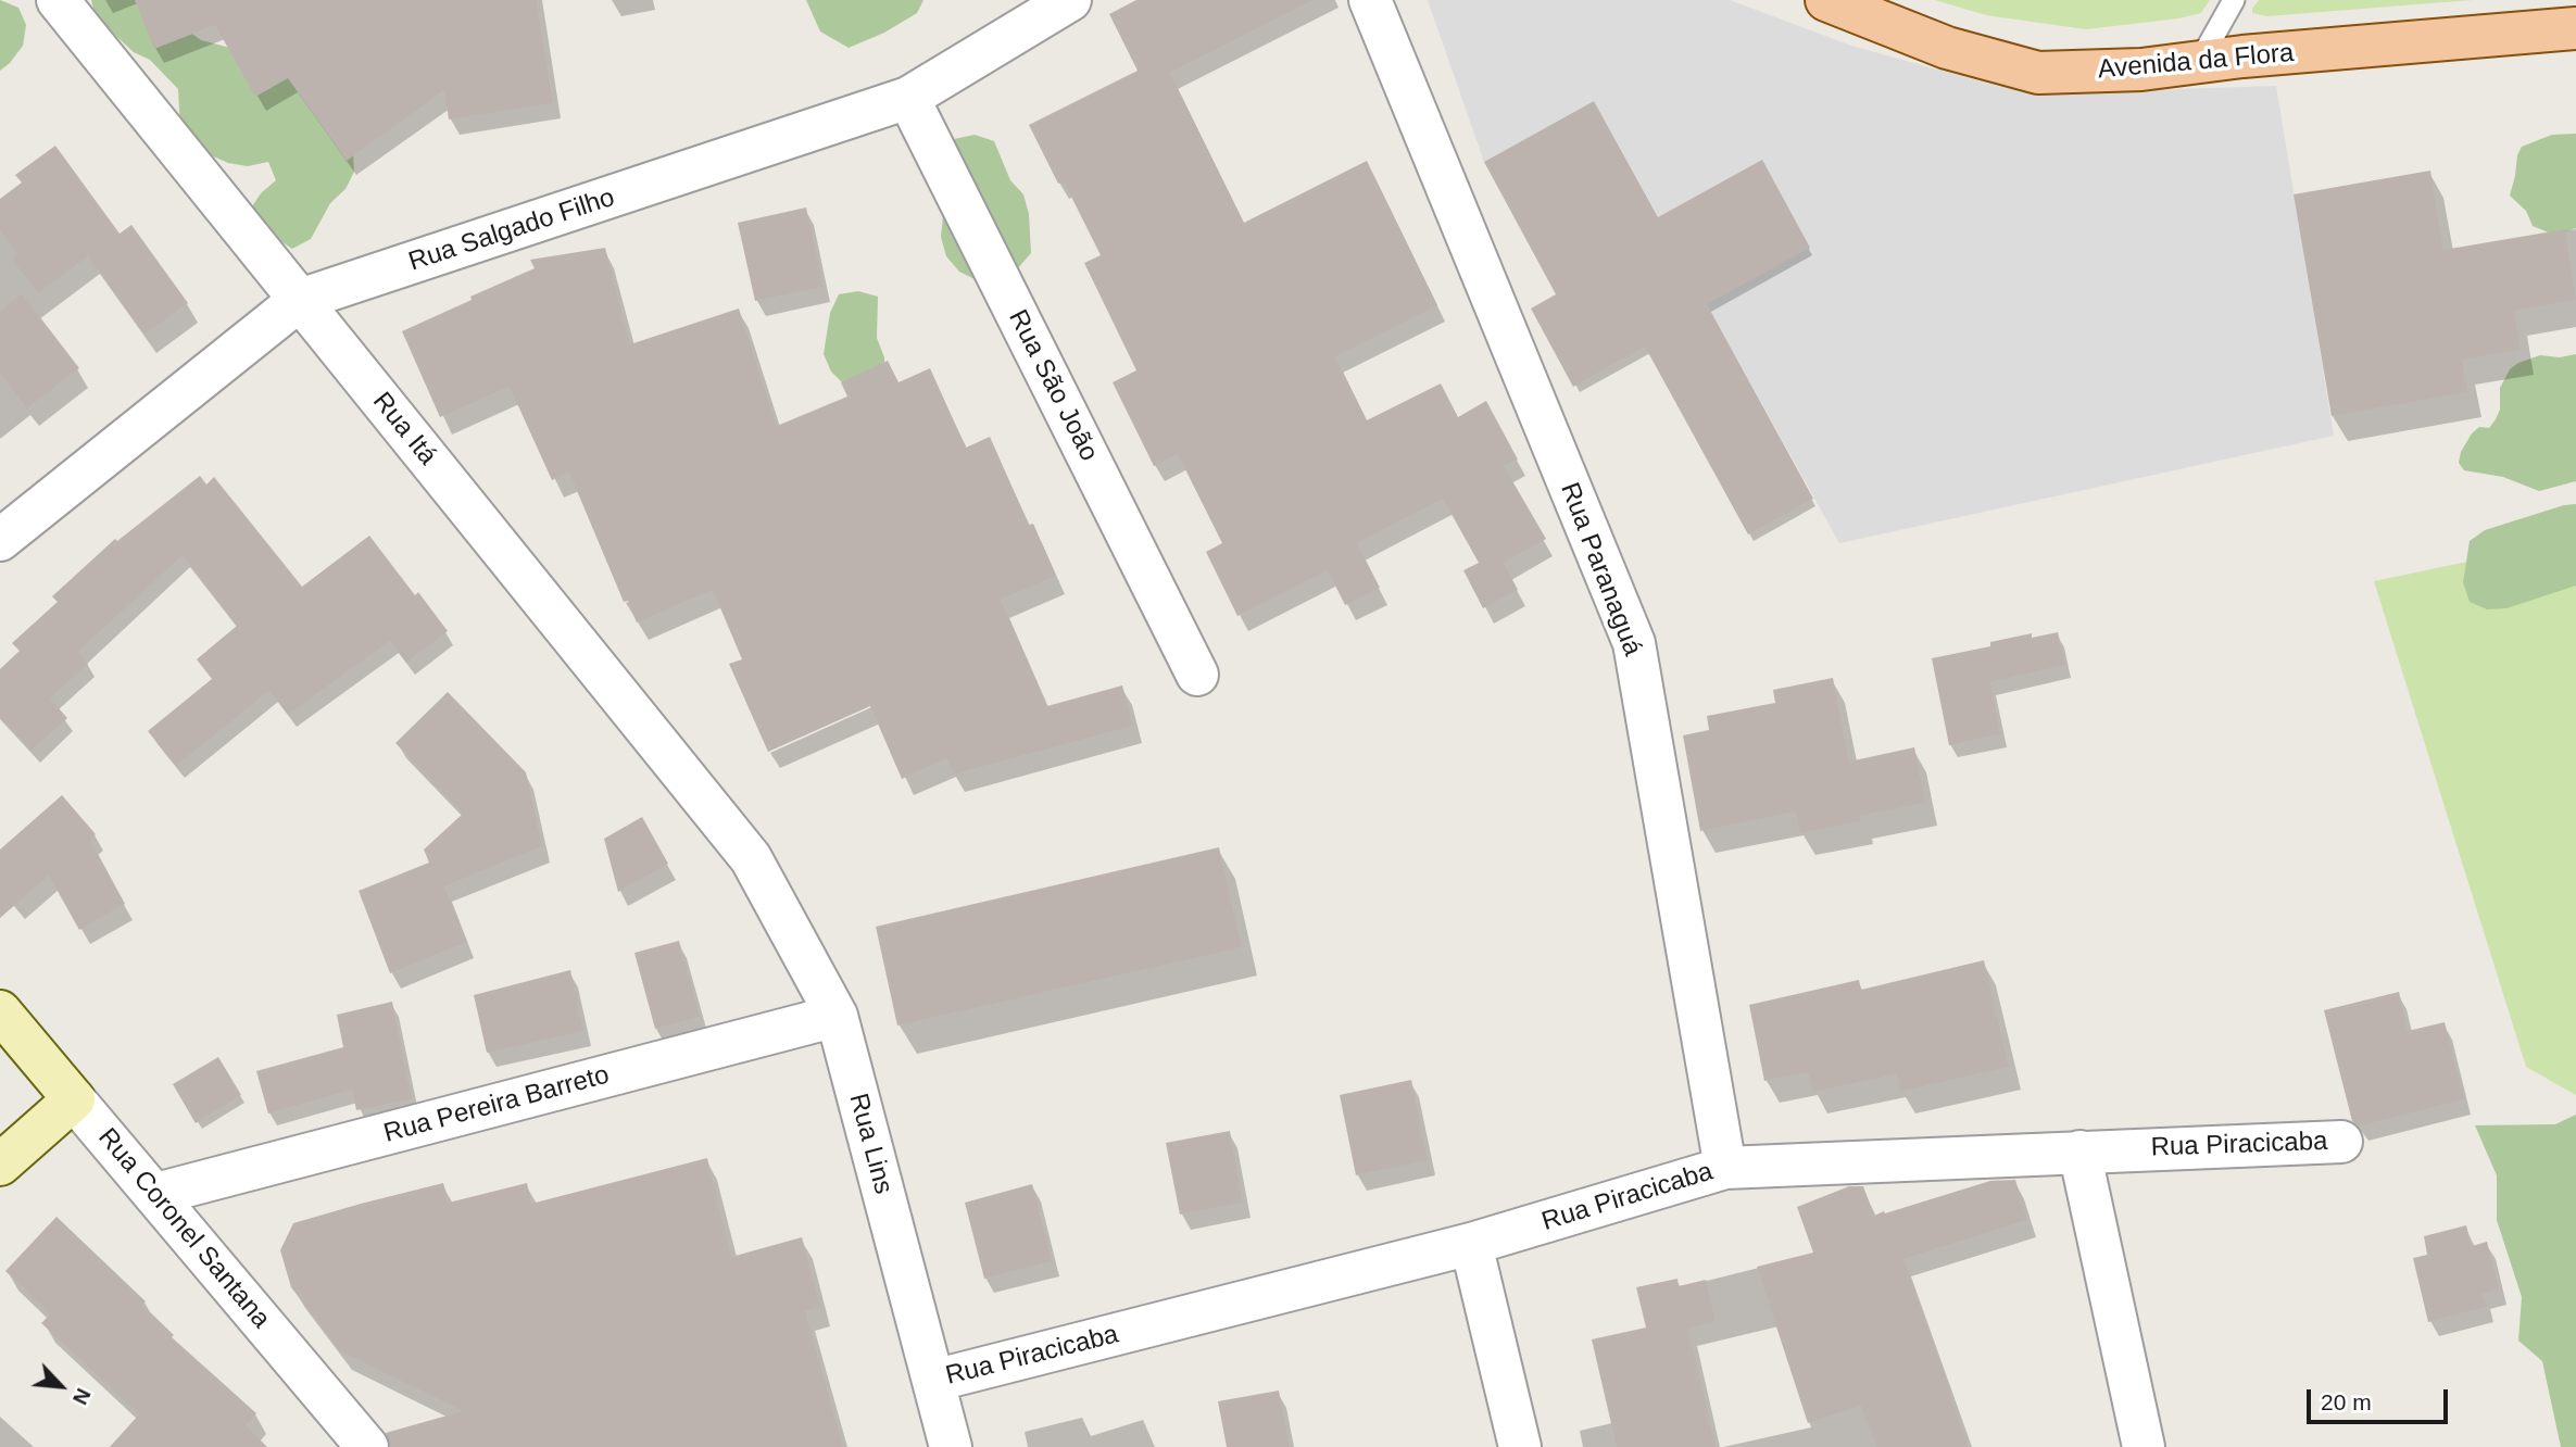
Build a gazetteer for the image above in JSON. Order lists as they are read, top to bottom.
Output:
{
  "streets": {
    "main road": ["Avenida da Flora", "Rua Coronel Santana"],
    "street": [
      "Rua Salgado Filho",
      "Rua São João",
      "Rua Itá",
      "Rua Paranaguá",
      "Rua Pereira Barreto",
      "Rua Lins",
      "Rua Piracicaba"
    ]
  },
  "crossings": [
    ["Rua Salgado Filho", "Rua São João"],
    ["Rua Salgado Filho", "Rua Itá"],
    ["Rua Itá", "Rua Lins"],
    ["Rua Paranaguá", "Rua Piracicaba"],
    ["Rua Pereira Barreto", "Rua Lins"],
    ["Rua Pereira Barreto", "Rua Coronel Santana"],
    ["Rua Lins", "Rua Piracicaba"]
  ],
  "scale_bar": "20 m",
  "north": "bottom right"
}
